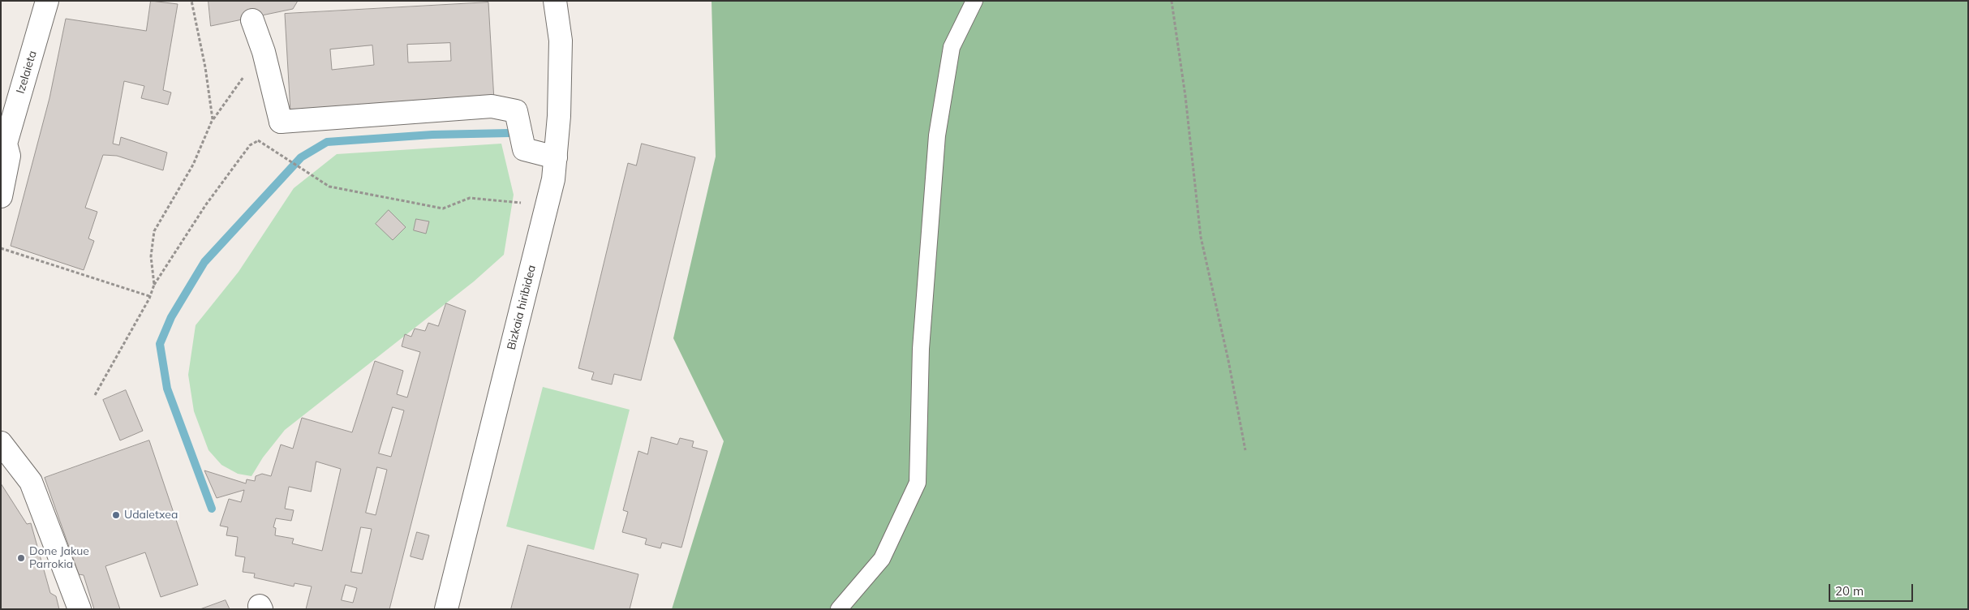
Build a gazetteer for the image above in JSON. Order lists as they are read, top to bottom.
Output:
{
  "streets": {
    "street": ["Izelaieta", "Bizkaia hiribidea"]
  },
  "places": ["Udaletxea", "Done Jakue Parrokia"],
  "scale_bar": "20 m"
}
